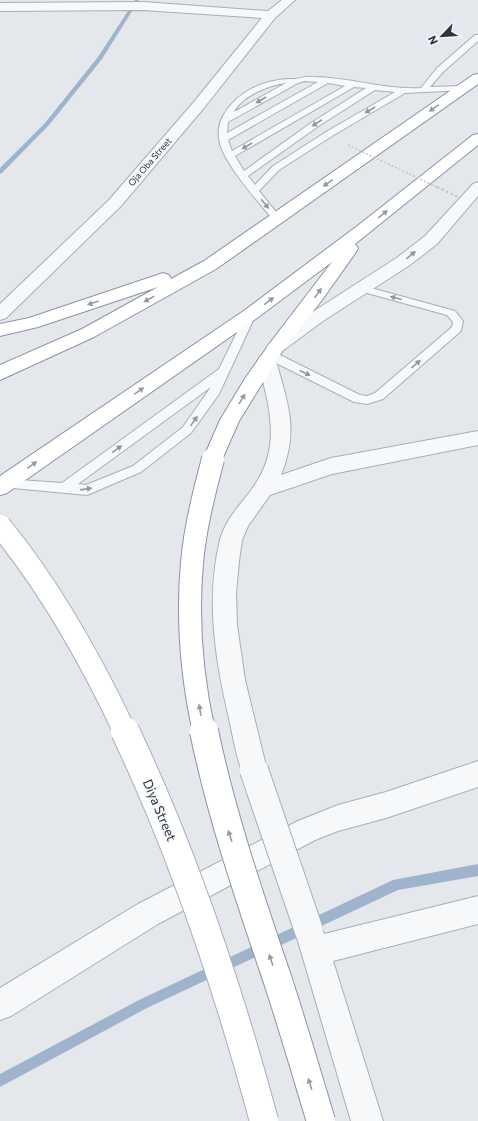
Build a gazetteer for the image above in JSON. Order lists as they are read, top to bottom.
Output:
{
  "streets": {
    "main road": ["Diya Street"],
    "street": ["Oja Oba Street"]
  },
  "north": "bottom left"
}
